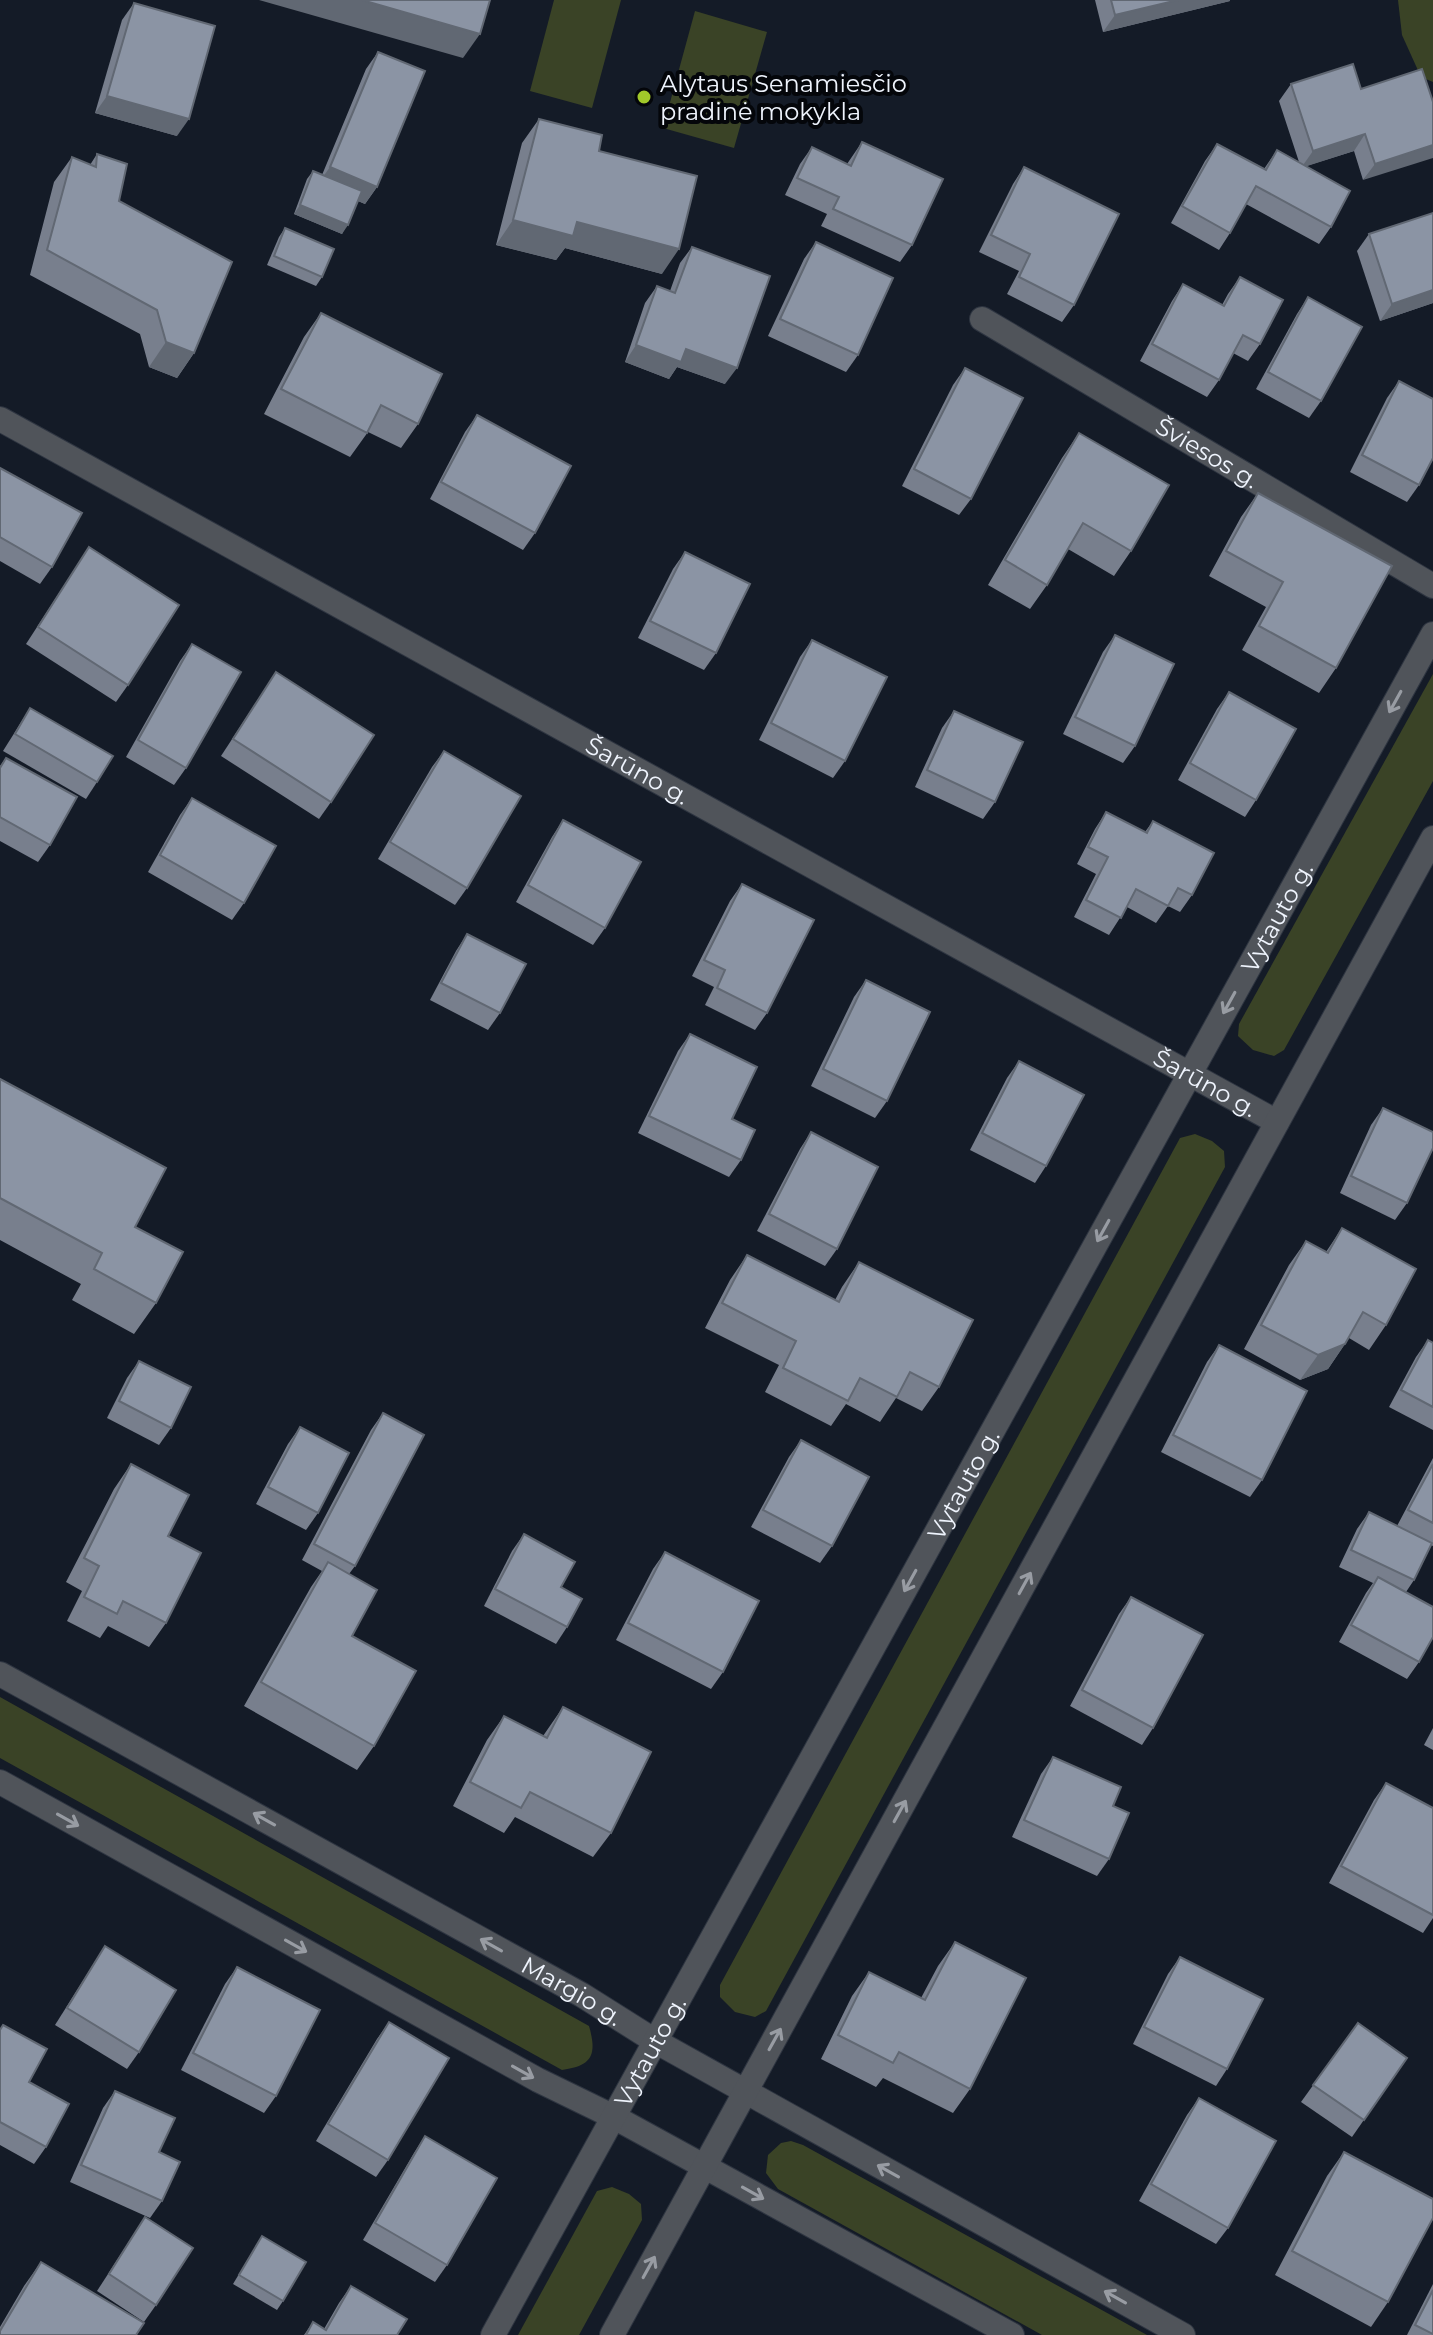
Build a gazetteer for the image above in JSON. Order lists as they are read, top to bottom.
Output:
{
  "streets": {
    "street": [
      "Šviesos g.",
      "Šarūno g.",
      "Vytauto g.",
      "Margio g."
    ]
  },
  "crossings": [
    ["Šarūno g.", "Vytauto g."],
    ["Vytauto g.", "Margio g."]
  ],
  "places": ["Alytaus Senamiesčio pradinė mokykla"]
}
